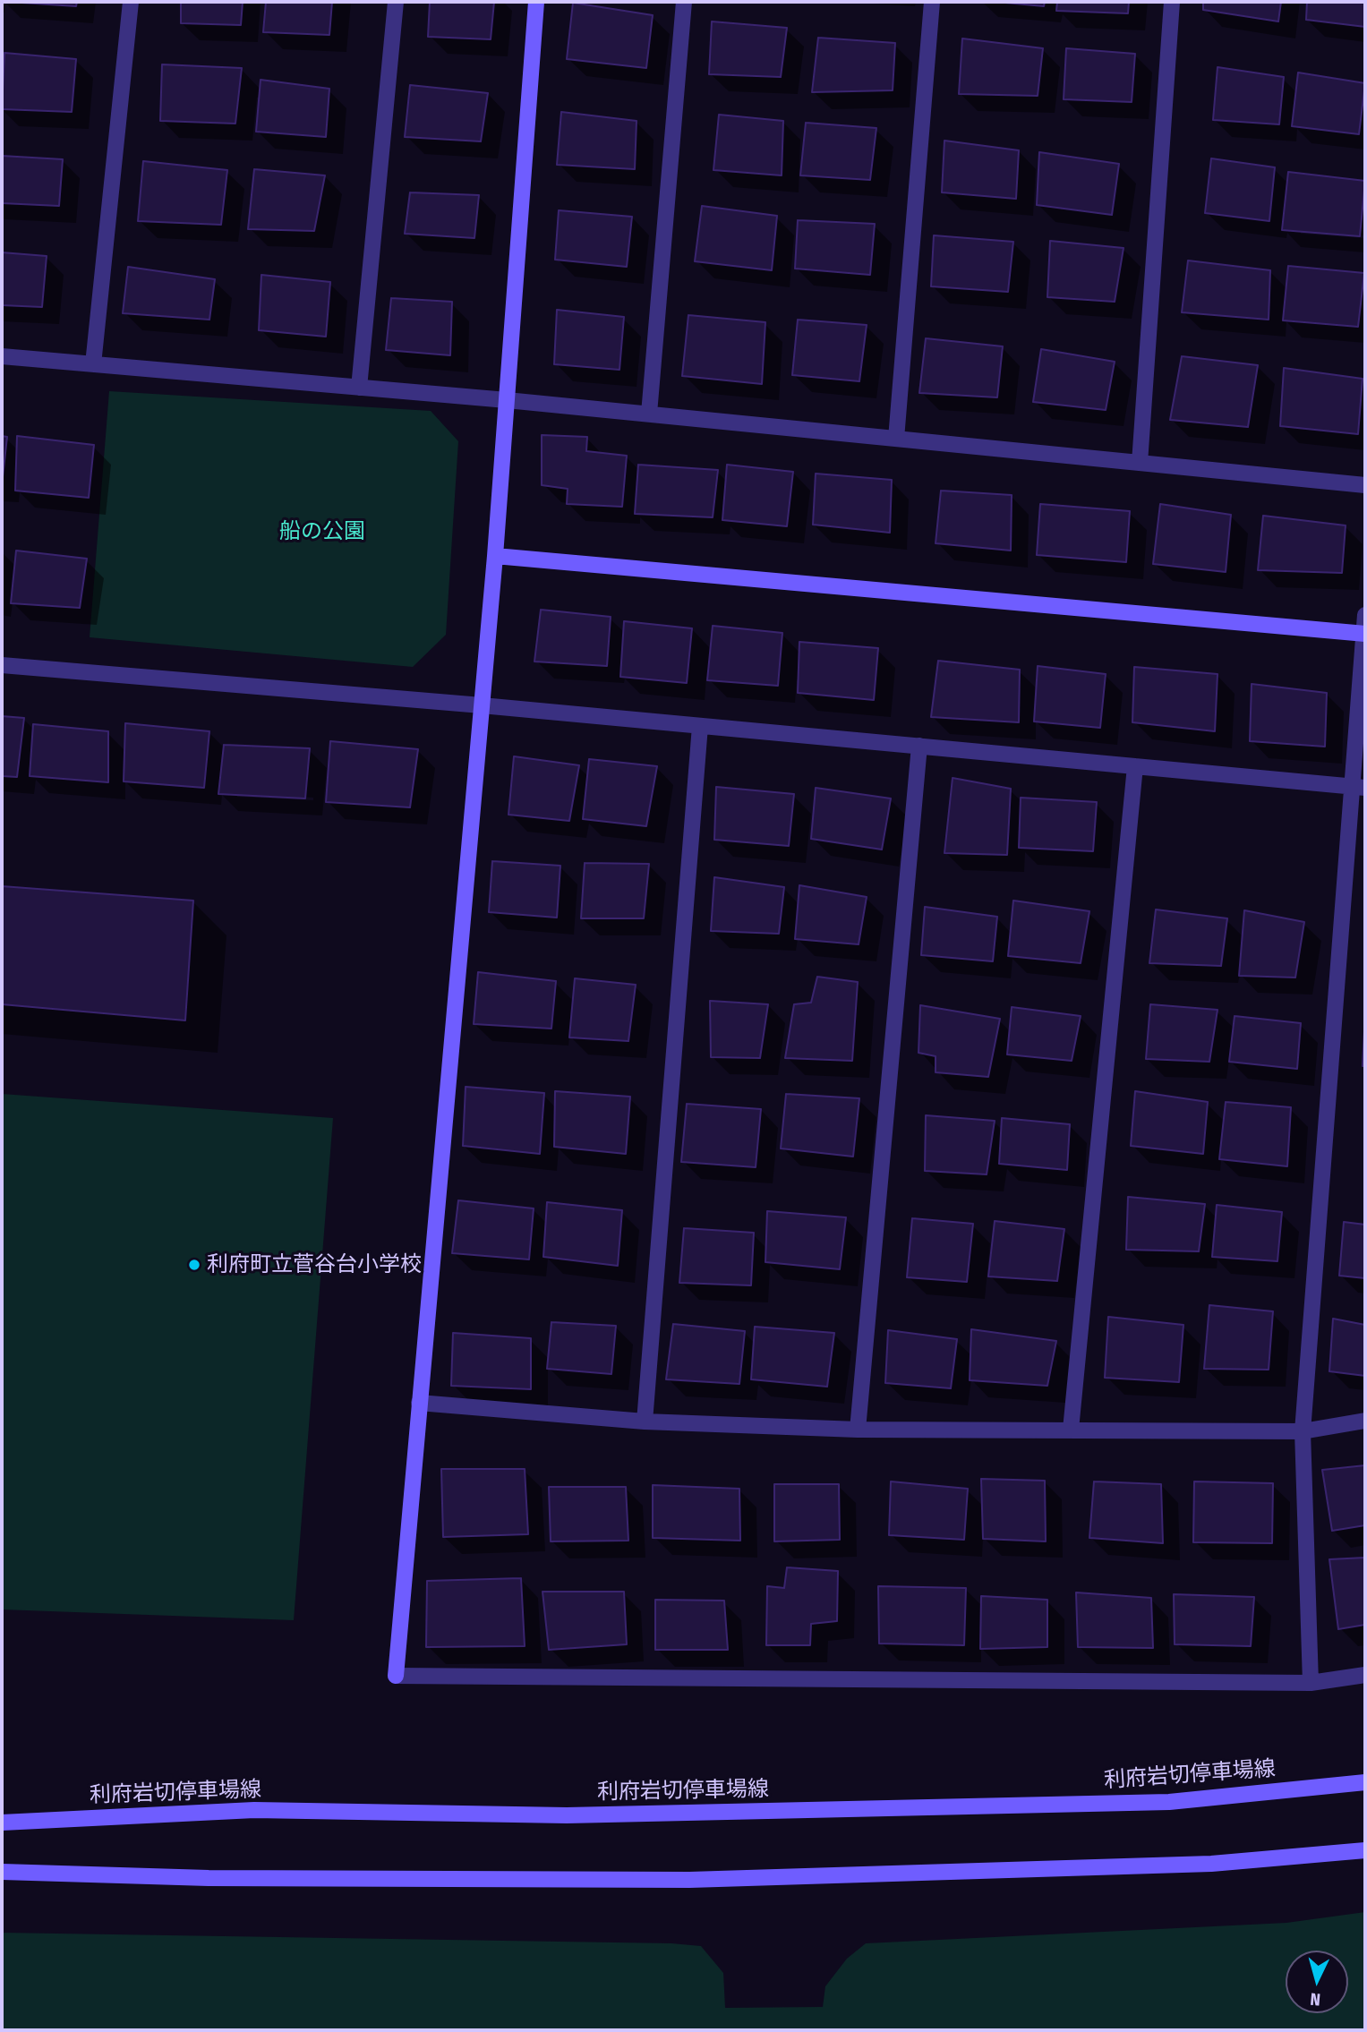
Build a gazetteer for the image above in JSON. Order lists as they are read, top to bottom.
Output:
{
  "streets": {
    "main road": ["利府岩切停車場線"]
  },
  "parks": ["船の公園"],
  "places": ["利府町立菅谷台小学校"],
  "north": "bottom"
}
